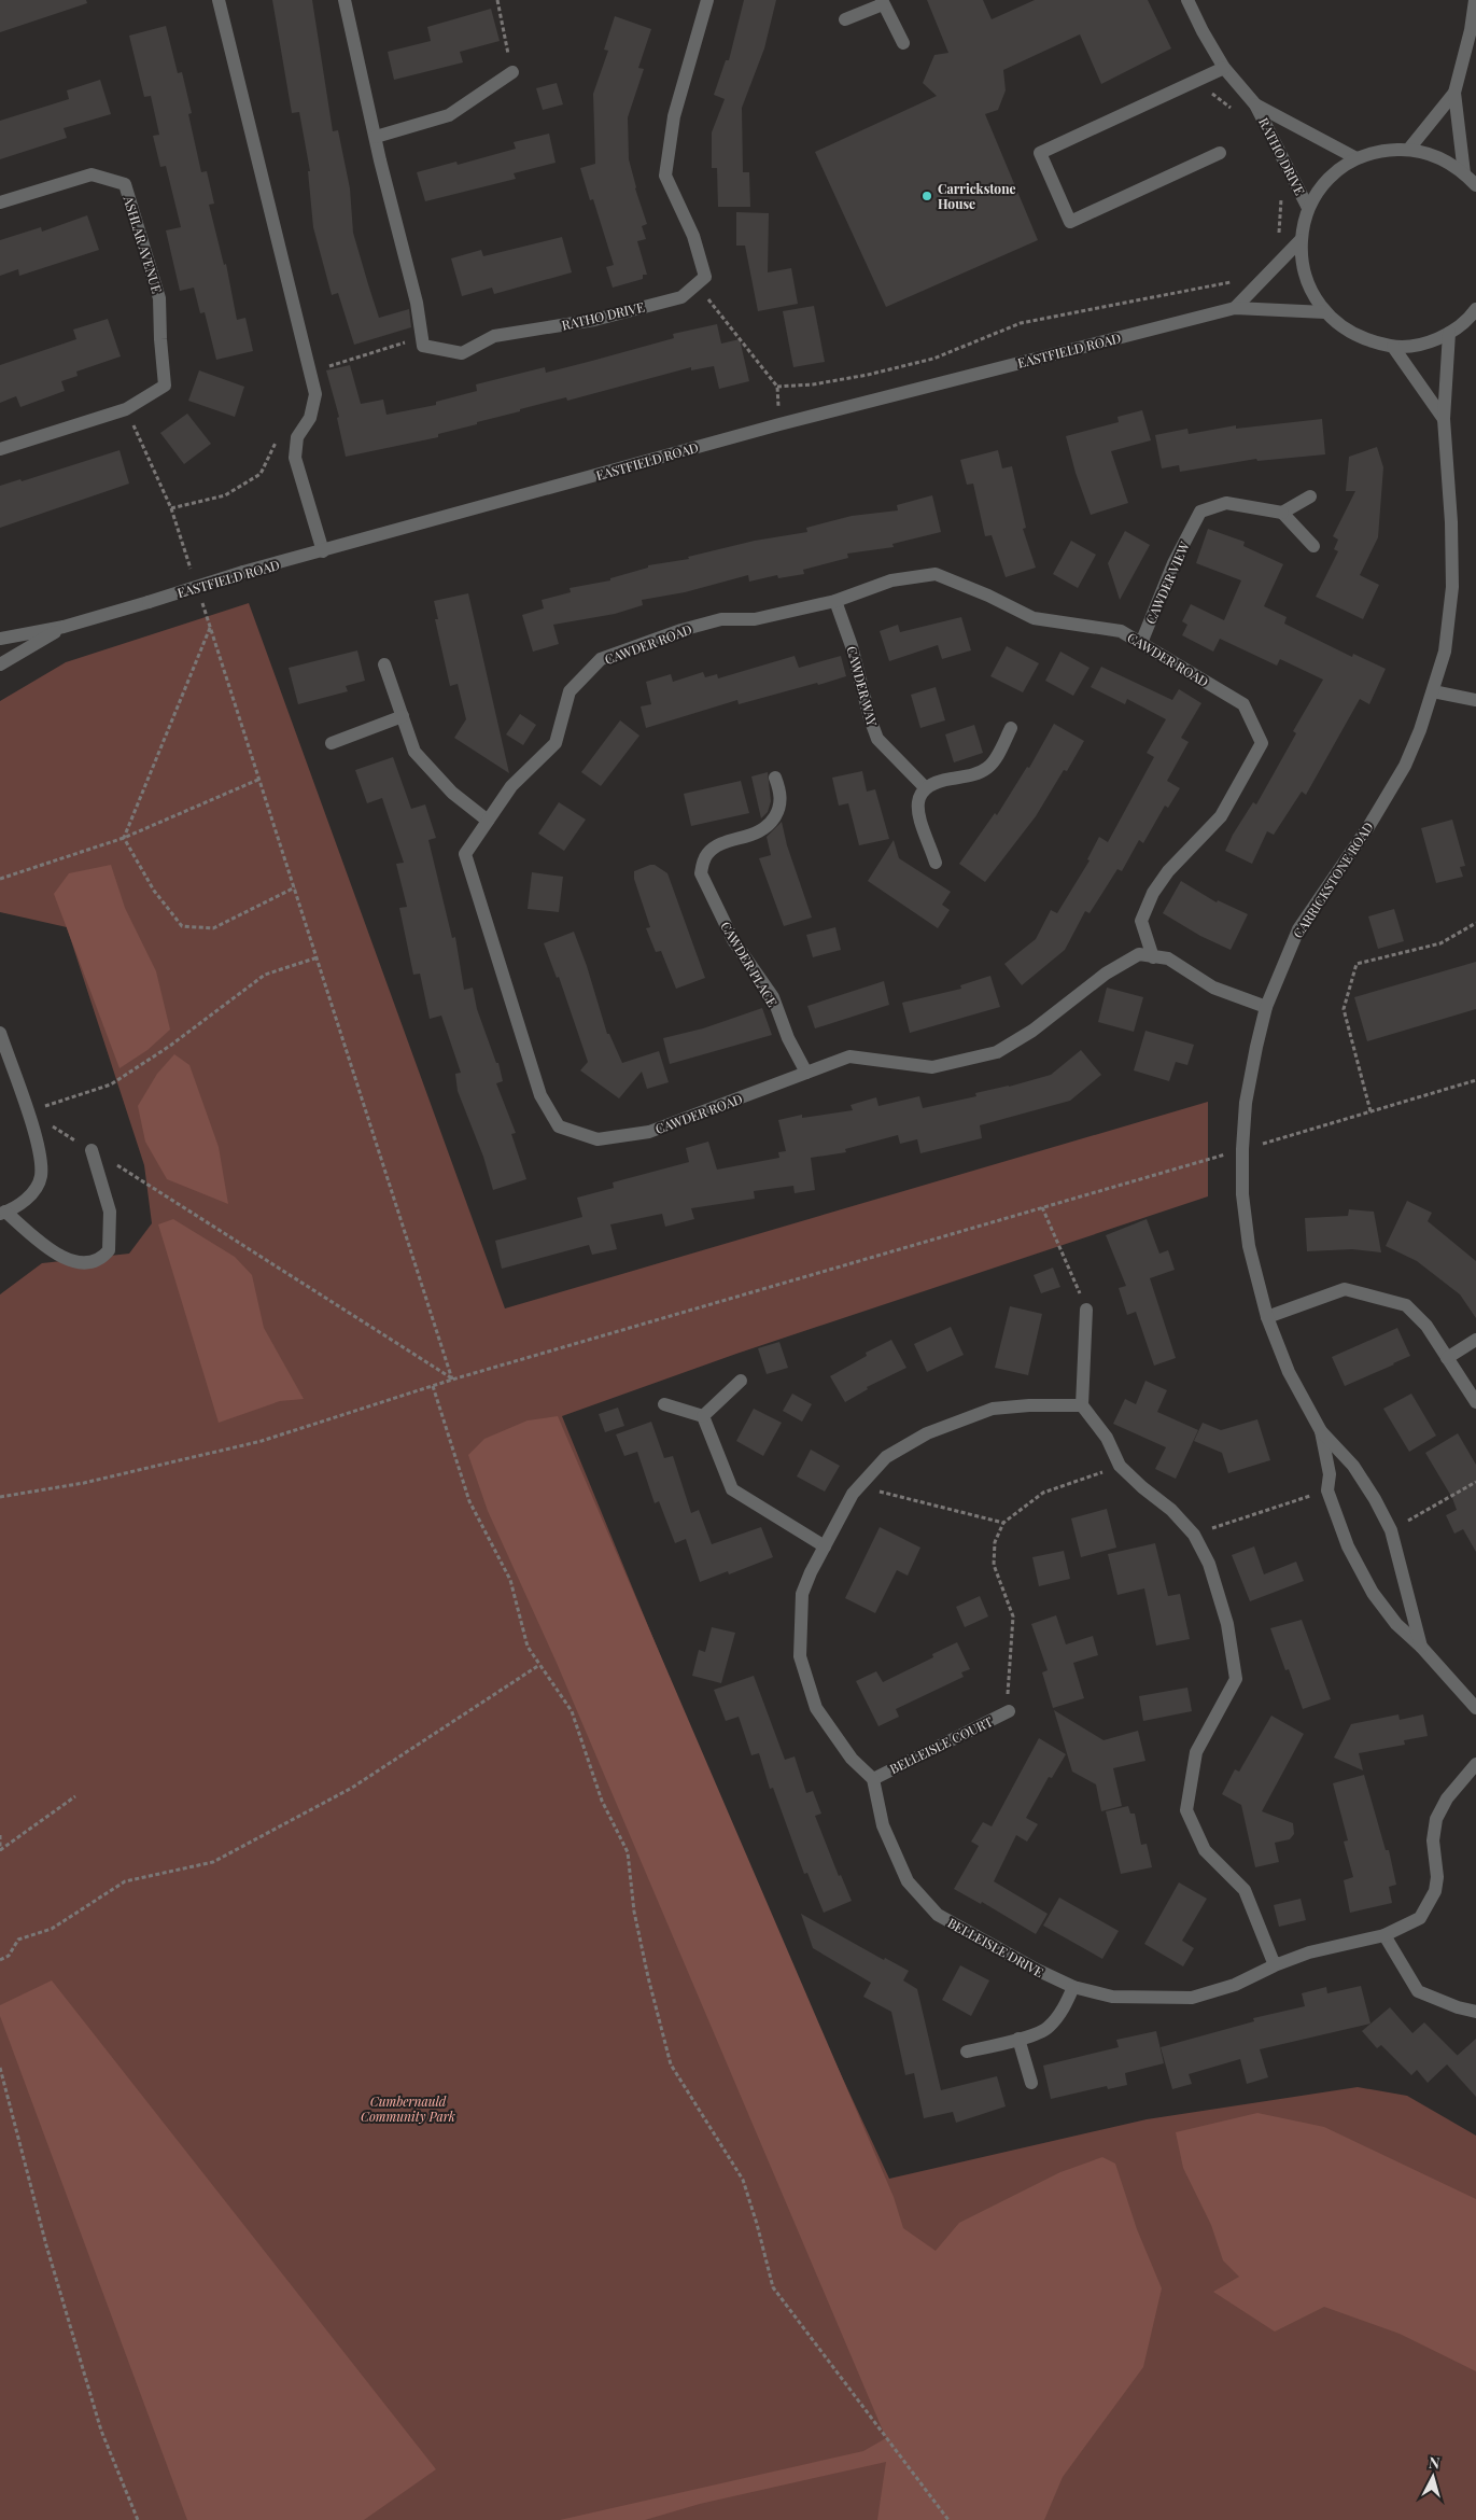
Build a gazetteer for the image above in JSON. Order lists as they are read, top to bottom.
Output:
{
  "streets": {
    "street": [
      "RATHO DRIVE",
      "ASHLAR AVENUE",
      "EASTFIELD ROAD",
      "CAWDER VIEW",
      "CAWDER ROAD",
      "CAWDER WAY",
      "CARRICKSTONE ROAD",
      "CAWDER PLACE",
      "BELLEISLE COURT",
      "BELLEISLE DRIVE"
    ]
  },
  "crossings": [
    ["CAWDER VIEW", "CAWDER ROAD"],
    ["CAWDER ROAD", "CAWDER WAY"],
    ["CAWDER ROAD", "CARRICKSTONE ROAD"],
    ["CAWDER ROAD", "CAWDER PLACE"],
    ["BELLEISLE COURT", "BELLEISLE DRIVE"]
  ],
  "parks": ["Cumbernauld Community Park"],
  "places": ["Carrickstone House"],
  "north": "top"
}
